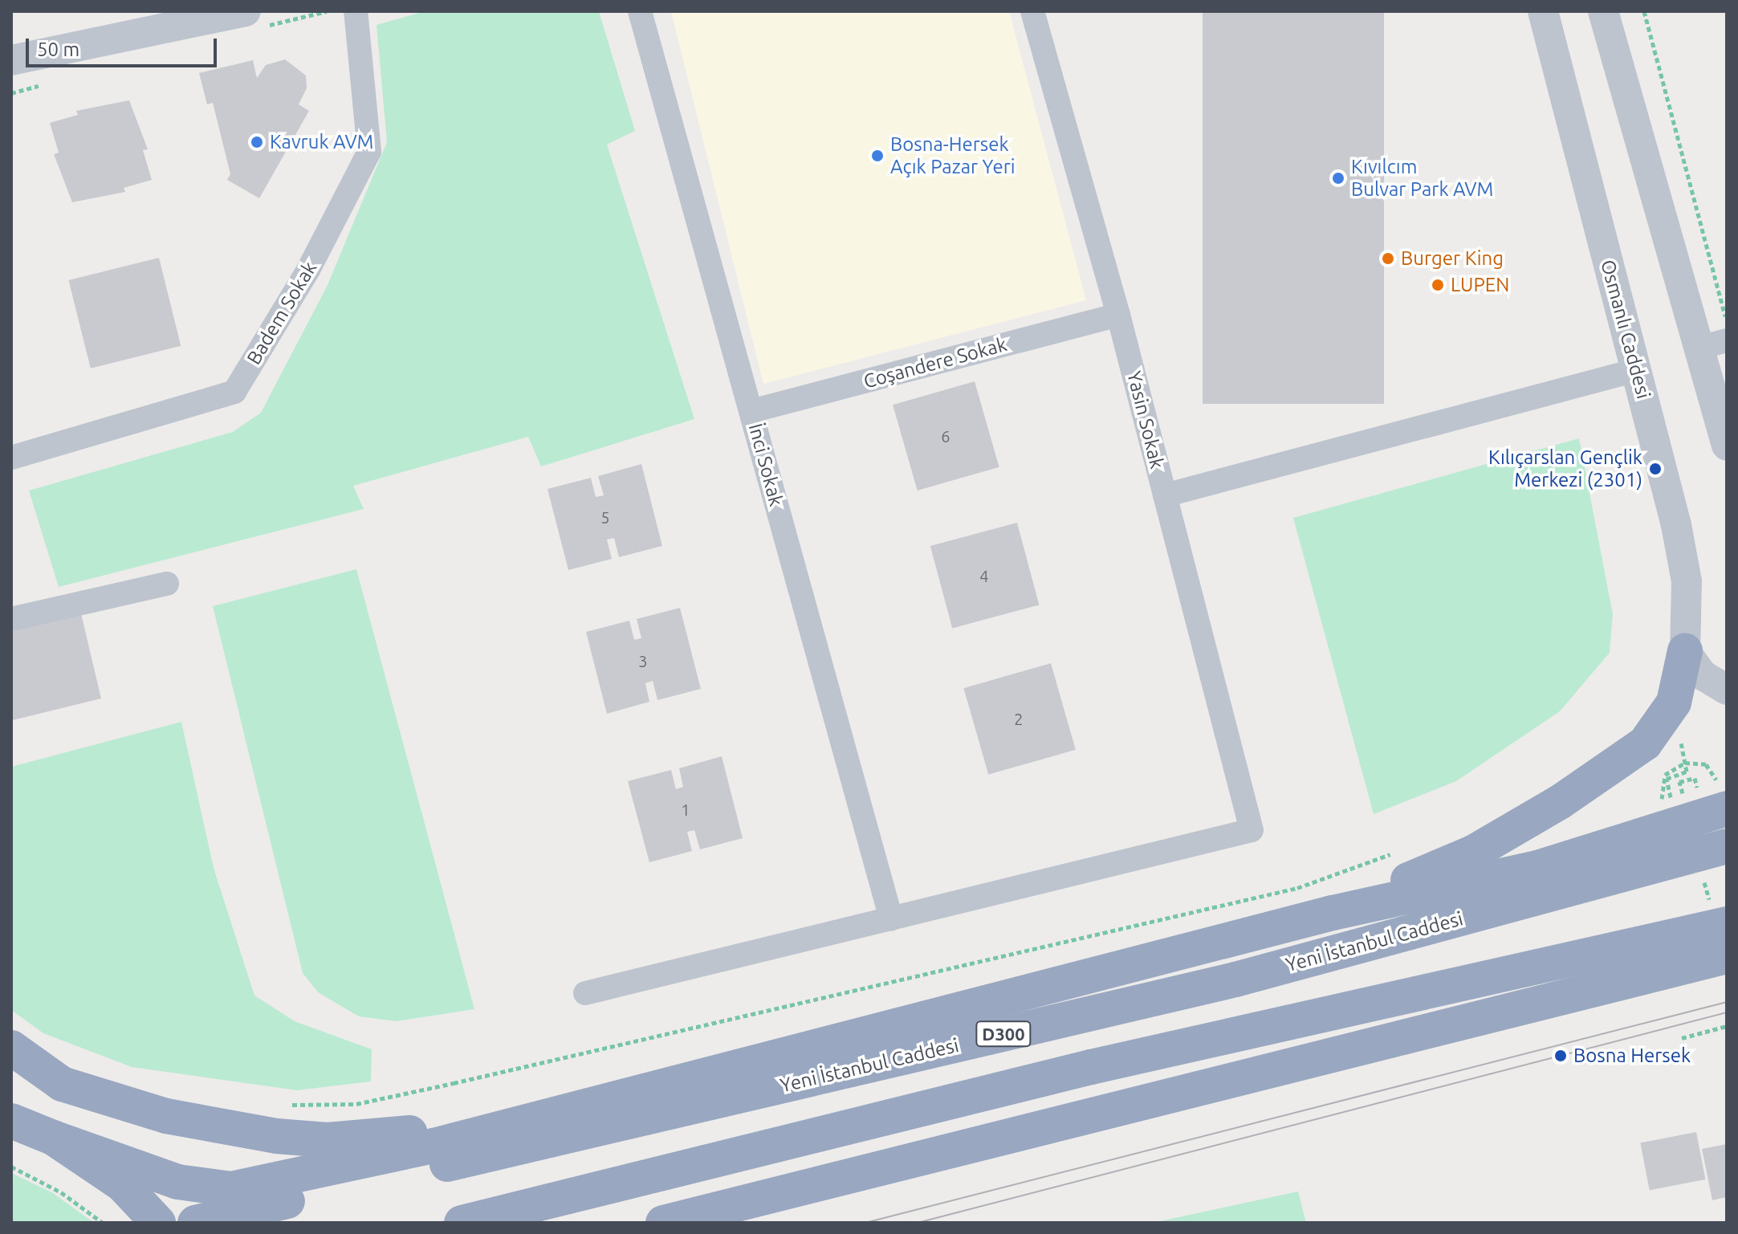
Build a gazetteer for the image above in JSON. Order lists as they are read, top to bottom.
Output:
{
  "streets": {
    "highway": ["Yeni İstanbul Caddesi", "D300"],
    "street": [
      "Badem Sokak",
      "Osmanlı Caddesi",
      "Coşandere Sokak",
      "Yasin Sokak",
      "İnci Sokak"
    ]
  },
  "crossings": [
    ["Coşandere Sokak", "Yasin Sokak"],
    ["Coşandere Sokak", "İnci Sokak"],
    ["Yasin Sokak", "İnci Sokak"]
  ],
  "places": [
    "Kavruk AVM",
    "Bosna-Hersek Açık Pazar Yeri",
    "Kıvılcım Bulvar Park AVM",
    "Burger King",
    "LUPEN",
    "Kılıçarslan Gençlik Merkezi (2301)",
    "Bosna Hersek"
  ],
  "house_numbers": [
    "6",
    "5",
    "4",
    "3",
    "2",
    "1"
  ],
  "scale_bar": "50 m"
}
